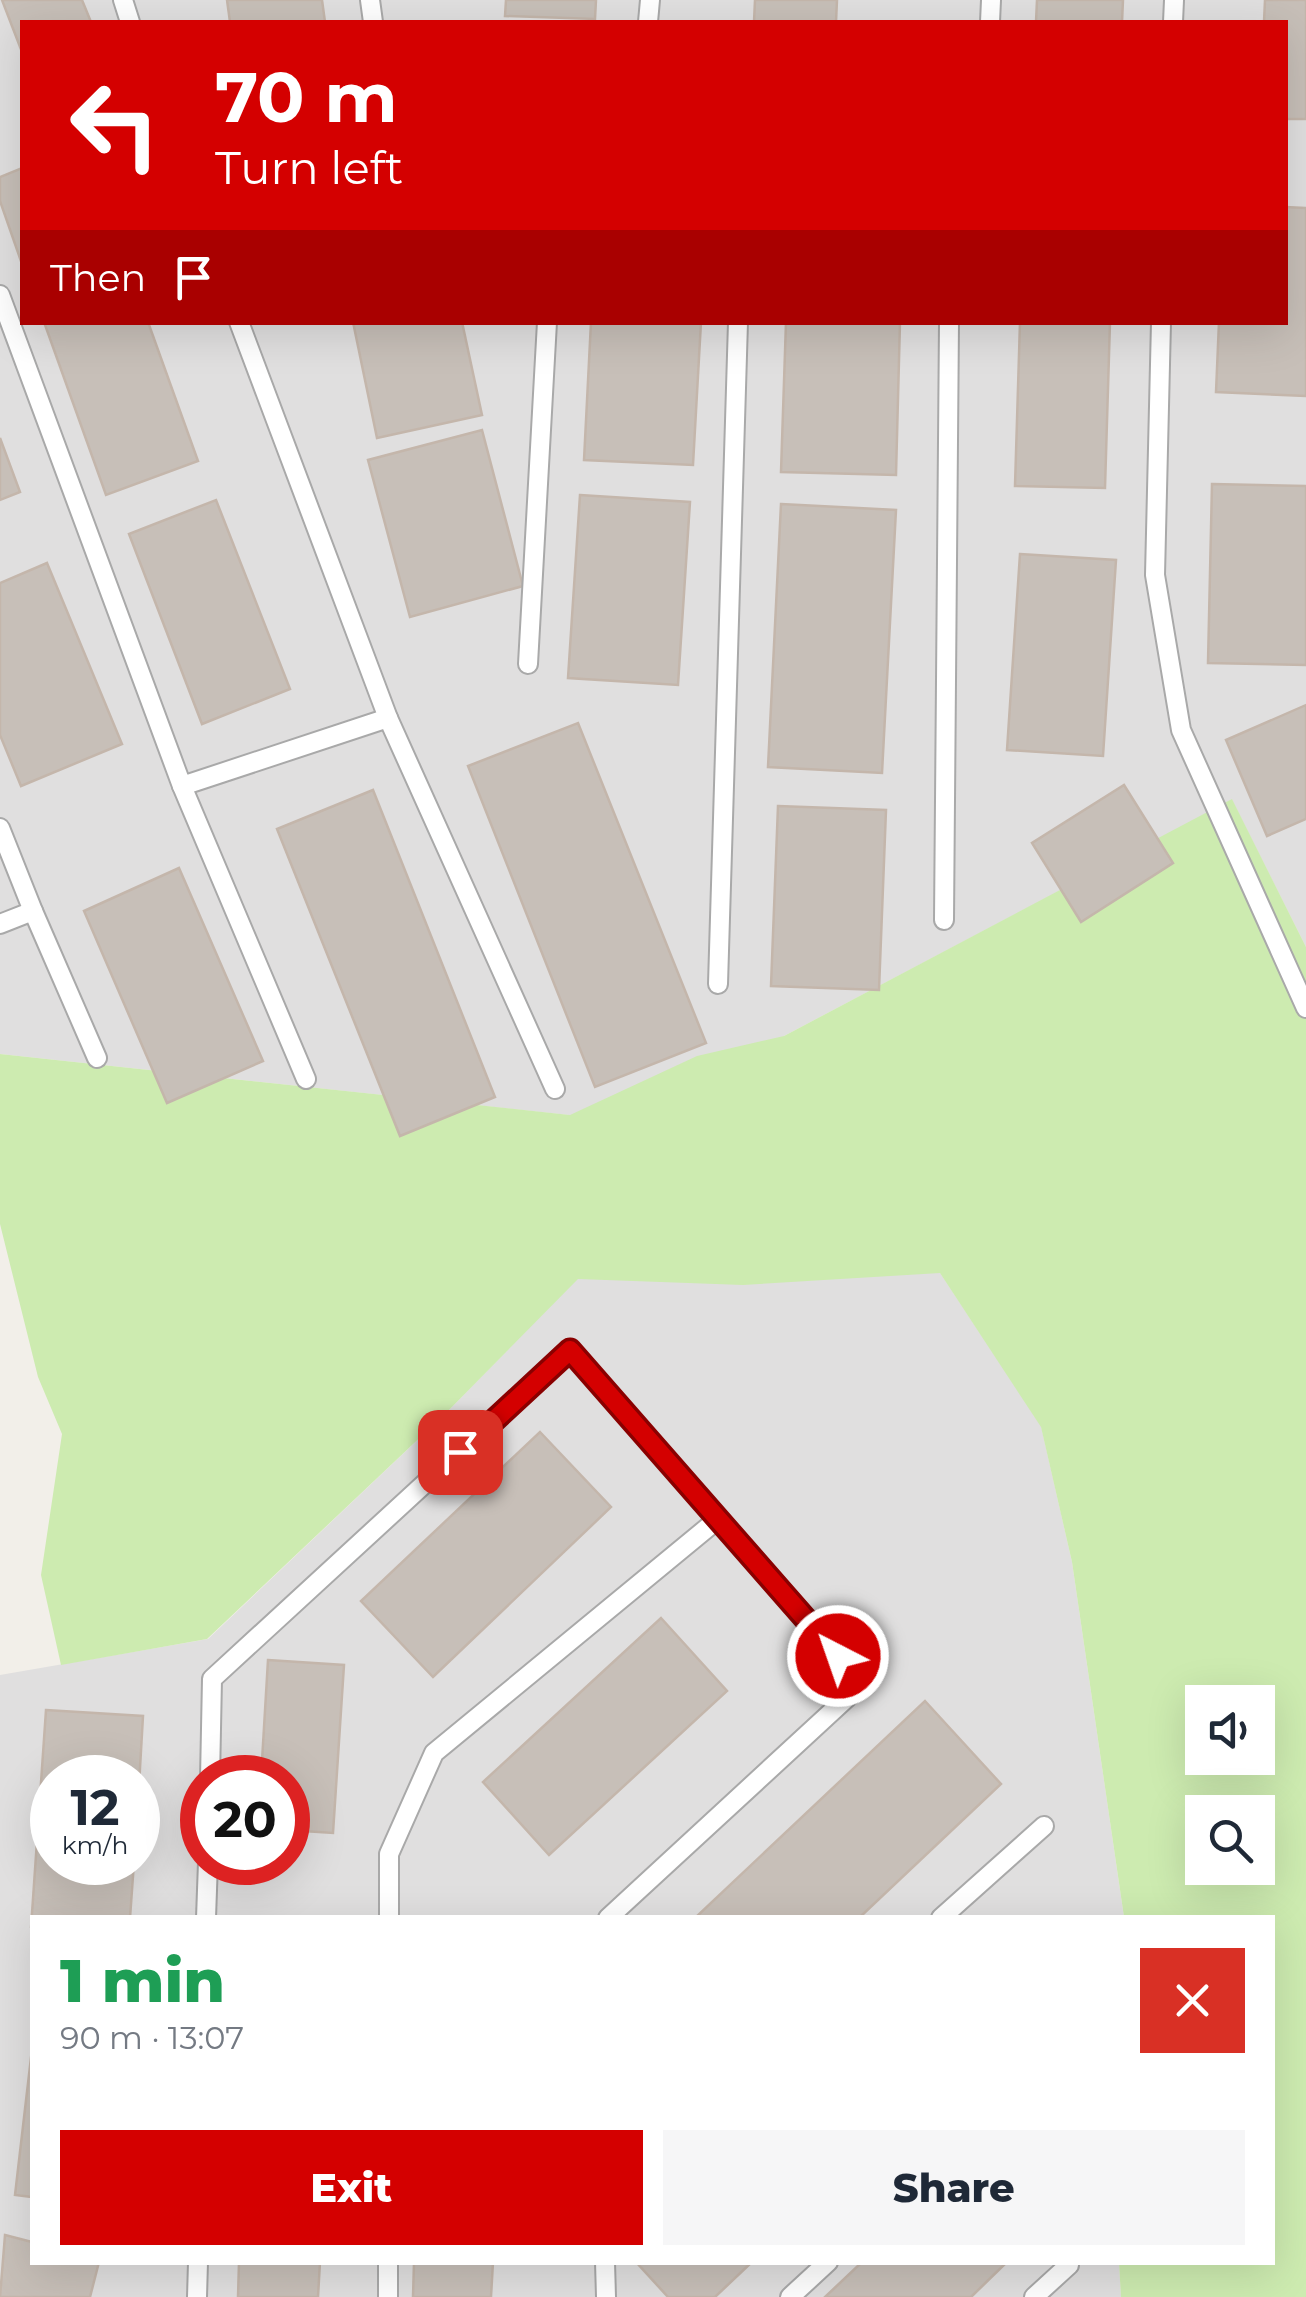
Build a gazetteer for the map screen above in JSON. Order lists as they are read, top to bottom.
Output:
{
  "page": {
    "turn": ["70 m", "Turn left"],
    "then": "Then",
    "speed": "12 km/h",
    "limit": "20",
    "heading": ["1 min", "90 m · 13:07"],
    "buttons": ["Exit", "Share"]
  }
}
